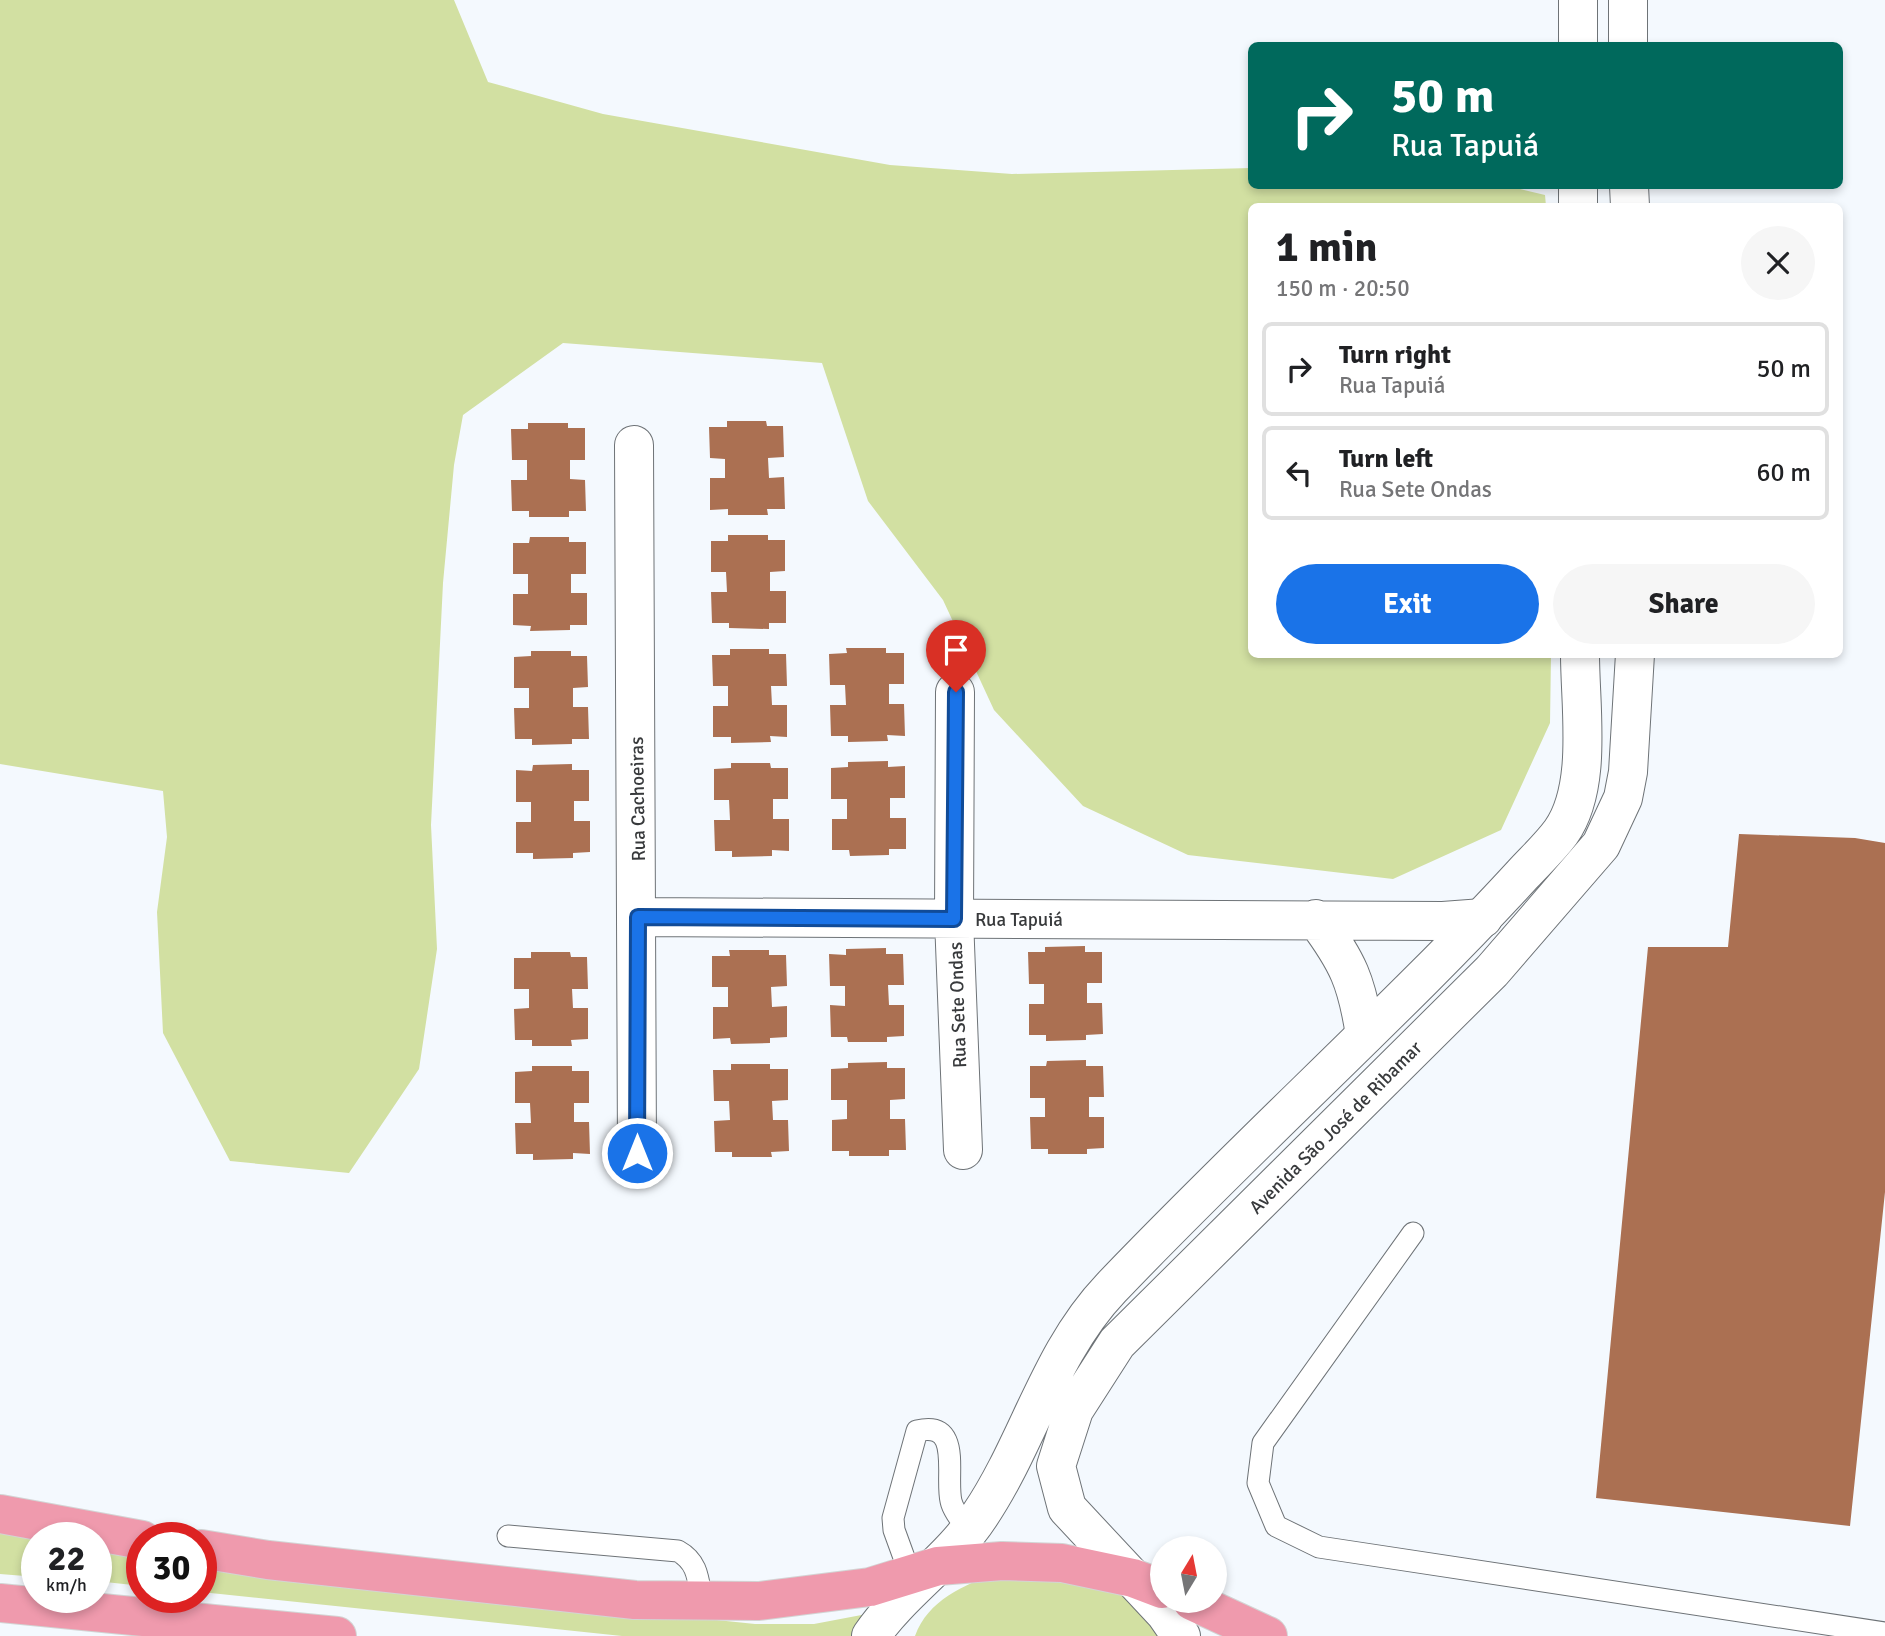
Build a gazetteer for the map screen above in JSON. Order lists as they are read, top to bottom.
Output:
{
  "streets": {
    "street": [
      "Rua Cachoeiras",
      "Rua Tapuiá",
      "Rua Sete Ondas",
      "Avenida São José de Ribamar"
    ]
  },
  "crossings": [
    ["Rua Cachoeiras", "Rua Tapuiá"],
    ["Rua Tapuiá", "Rua Sete Ondas"]
  ],
  "north": "top",
  "page": {
    "turn": ["50 m", "Rua Tapuiá"],
    "heading": ["1 min", "150 m · 20:50"],
    "list": [
      {
        "name": "Turn right",
        "note": "Rua Tapuiá",
        "value": "50 m"
      },
      {
        "name": "Turn left",
        "note": "Rua Sete Ondas",
        "value": "60 m"
      }
    ],
    "buttons": ["Exit", "Share"],
    "speed": "22 km/h",
    "limit": "30"
  }
}
